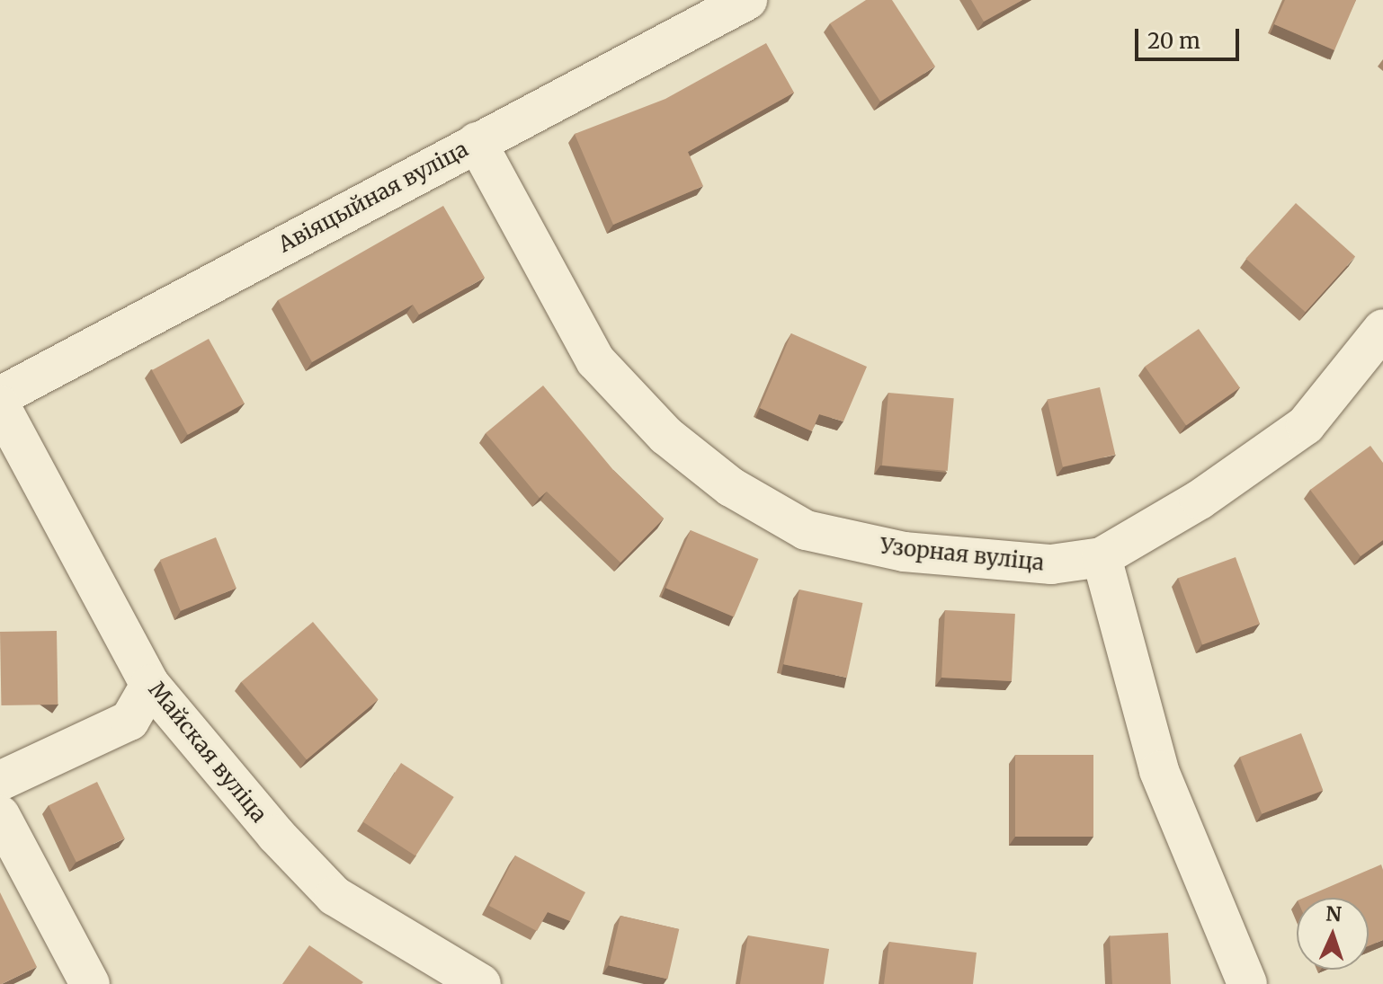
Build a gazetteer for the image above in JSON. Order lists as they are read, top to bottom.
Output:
{
  "streets": {
    "street": ["Авіяцыйная вуліца", "Узорная вуліца", "Майская вуліца"]
  },
  "crossings": [
    ["Авіяцыйная вуліца", "Узорная вуліца"]
  ],
  "scale_bar": "20 m",
  "north": "top"
}
